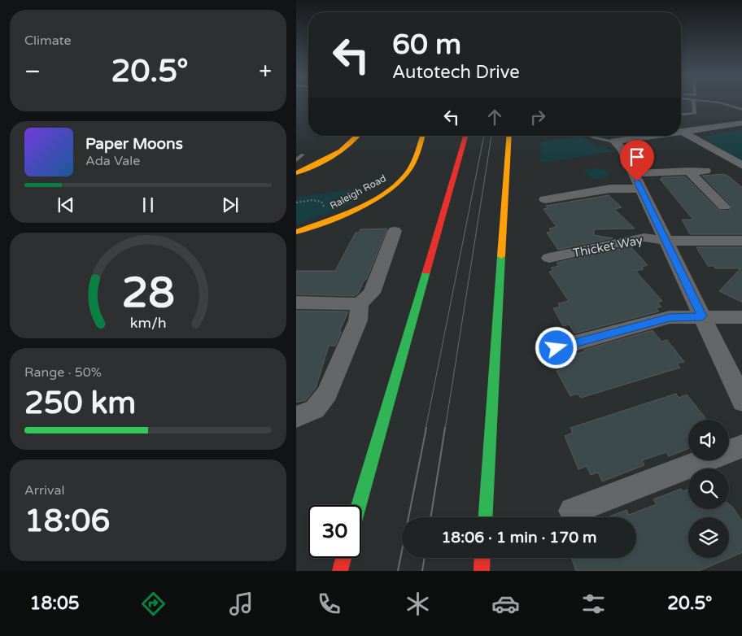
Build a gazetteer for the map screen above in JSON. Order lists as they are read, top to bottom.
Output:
{
  "streets": {
    "main road": ["Raleigh Road"],
    "street": ["Thicket Way"]
  },
  "page": {
    "tile": [
      "Climate",
      ["Range · 50%", "250 km"],
      ["Arrival", "18:06"]
    ],
    "turn": ["60 m", "Autotech Drive"],
    "heat": ["−", "20.5°", "+"],
    "song": ["Paper Moons", "Ada Vale"],
    "limit": "30",
    "trip": "18:06 · 1 min · 170 m",
    "tabs": ["18:05", "20.5°"],
    "gauge": ["28", "km/h"]
  }
}
